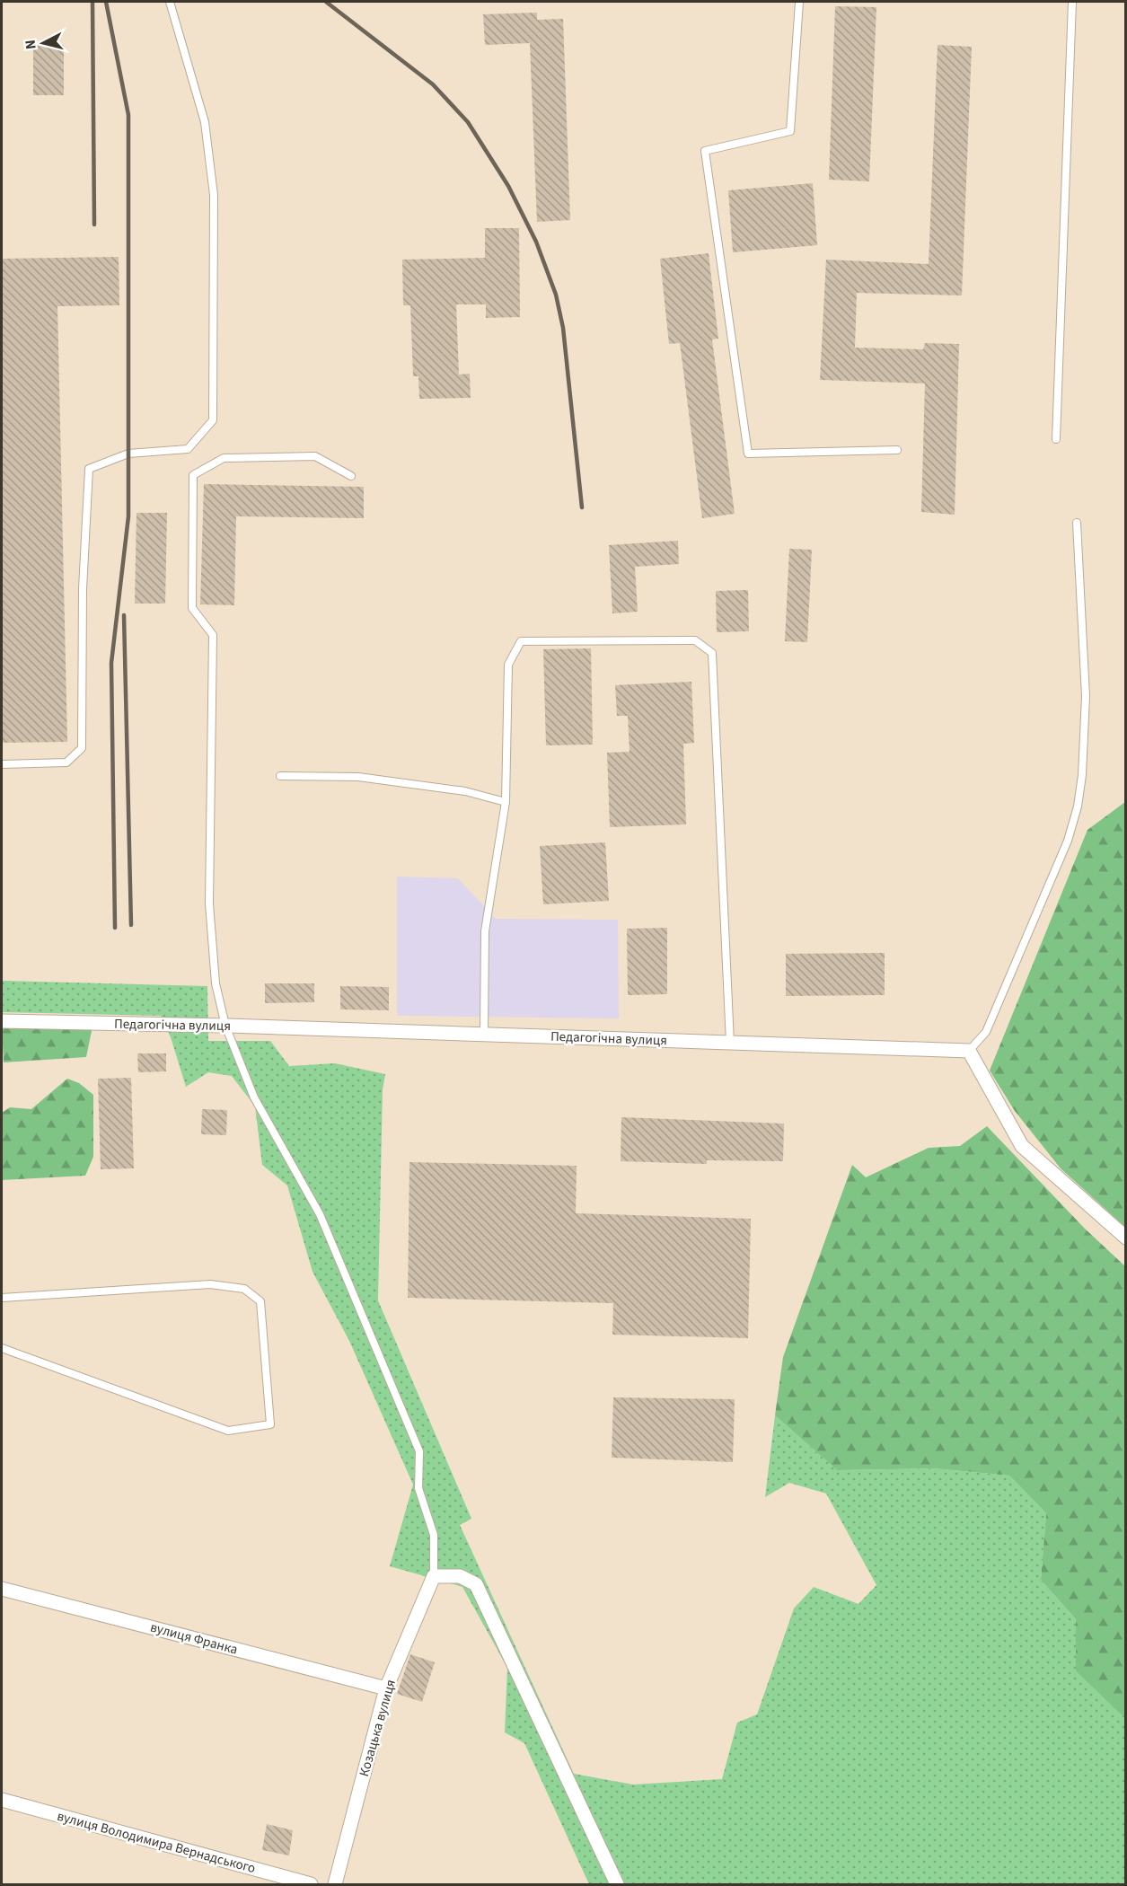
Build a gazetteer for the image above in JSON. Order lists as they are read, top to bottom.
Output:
{
  "streets": {
    "street": [
      "Педагогічна вулиця",
      "вулиця Франка",
      "Козацька вулиця",
      "вулиця Володимира Вернадського"
    ]
  },
  "crossings": [
    ["вулиця Франка", "Козацька вулиця"]
  ],
  "north": "left"
}
